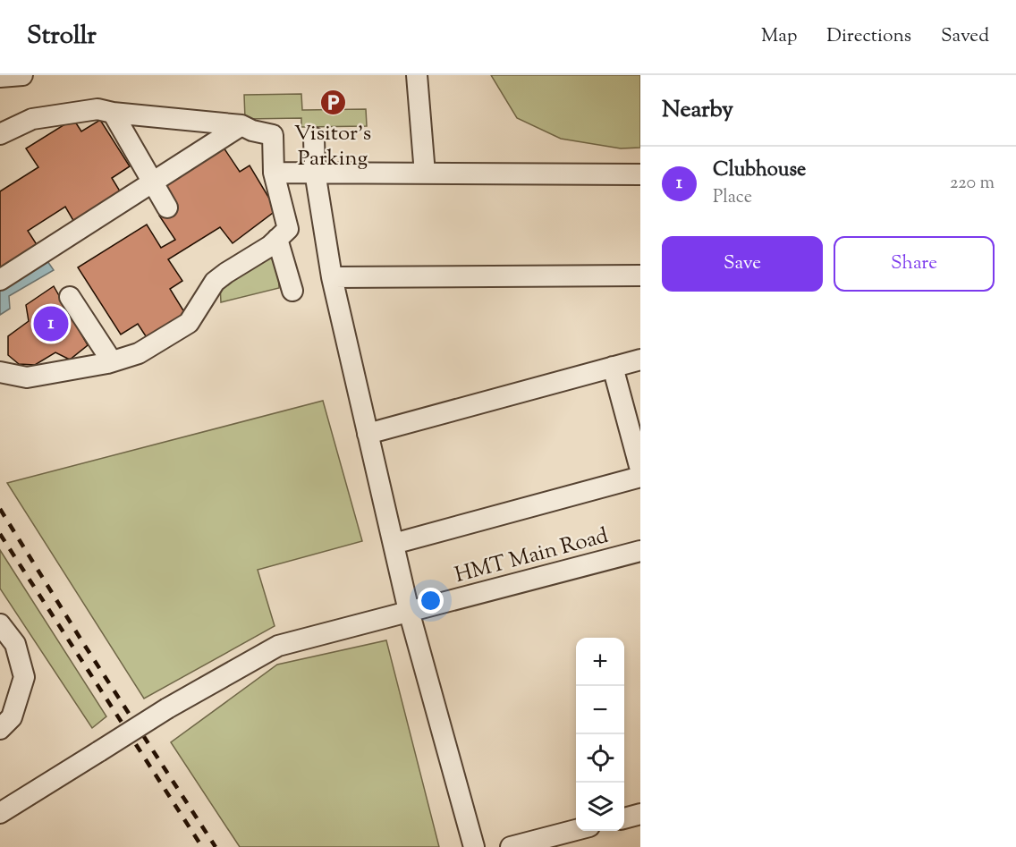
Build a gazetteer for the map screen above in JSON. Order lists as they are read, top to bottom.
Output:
{
  "streets": {
    "street": ["HMT Main Road"]
  },
  "places": {
    "parking": ["Visitor's Parking"]
  },
  "page": {
    "header": "Strollr",
    "nav": ["Map", "Directions", "Saved"],
    "heading": "Nearby",
    "list": [
      {
        "mark": "1",
        "name": "Clubhouse",
        "note": "Place",
        "value": "220 m"
      }
    ],
    "buttons": ["Save", "Share"],
    "pins": "1",
    "map_buttons": ["+", "−"]
  }
}
